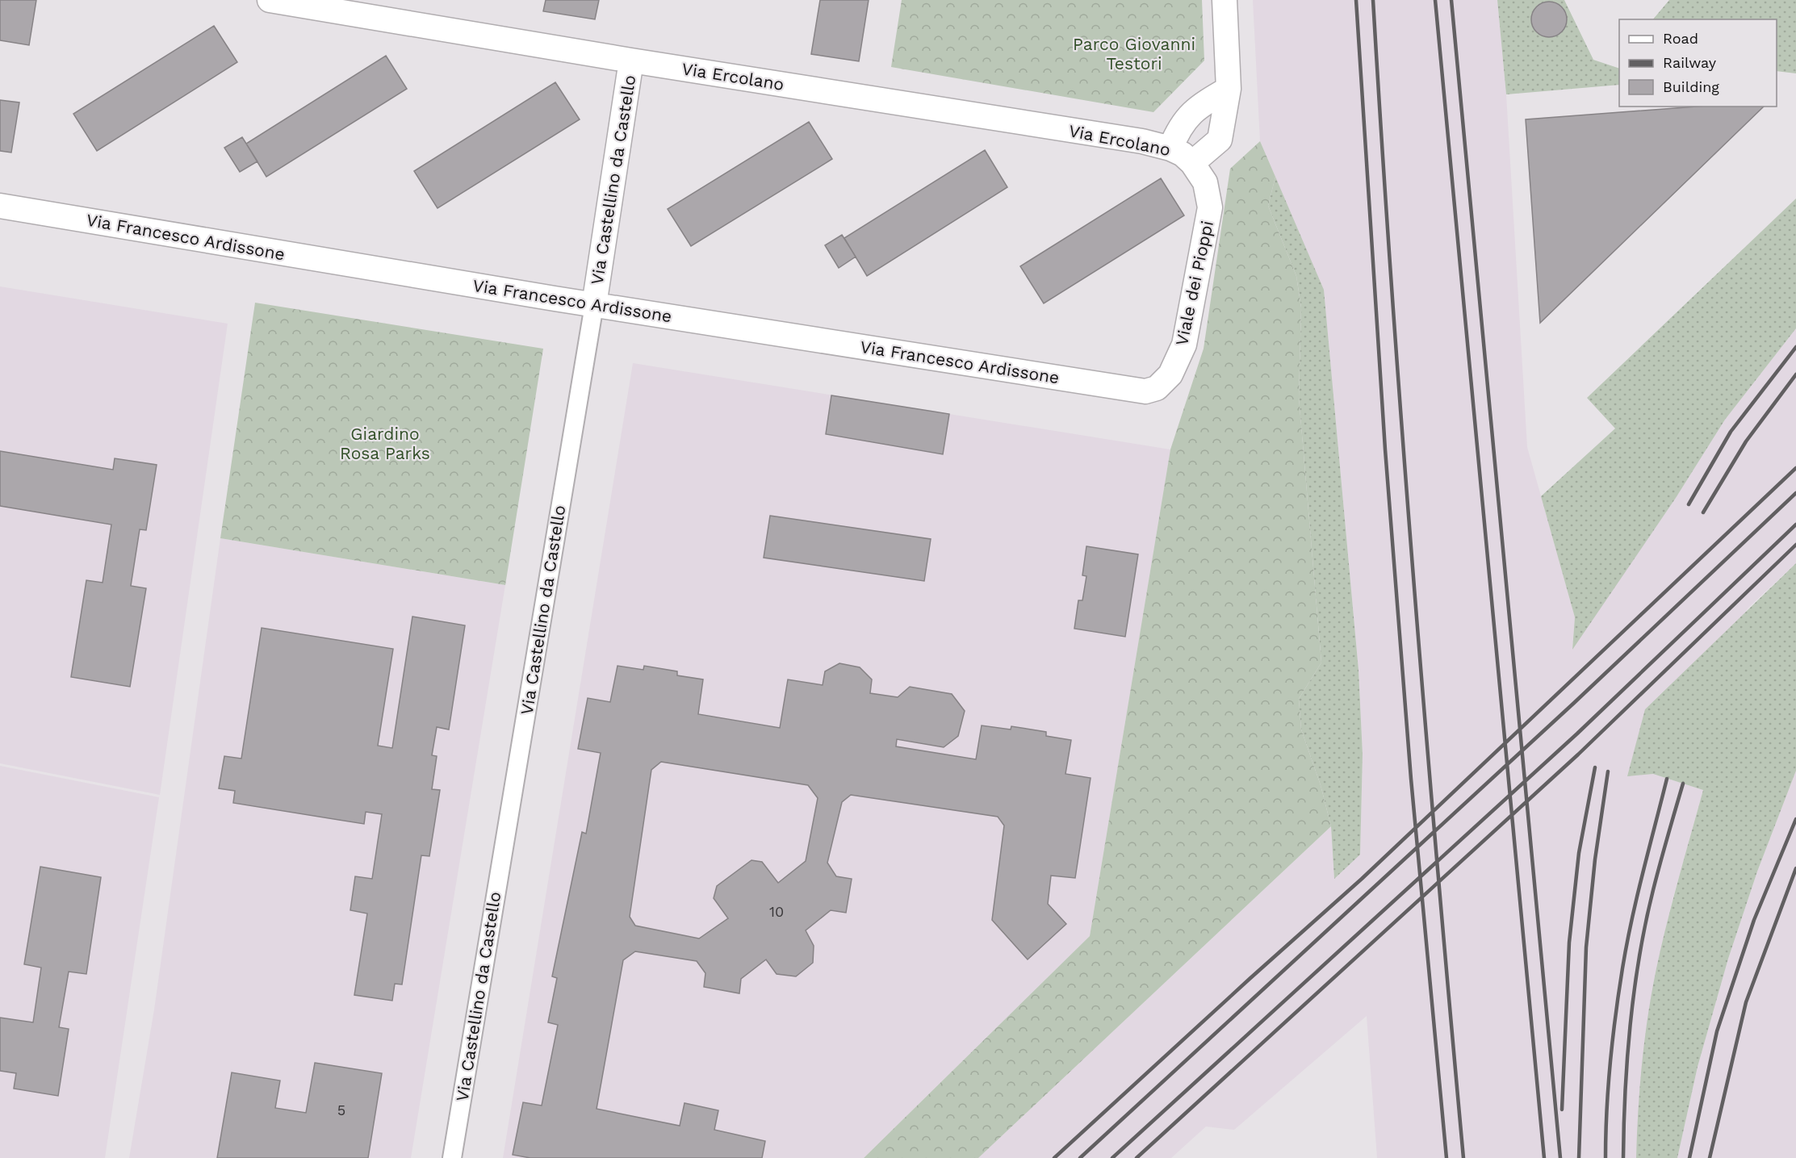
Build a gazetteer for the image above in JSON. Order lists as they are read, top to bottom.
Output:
{
  "streets": {
    "street": [
      "Via Ercolano",
      "Via Castellino da Castello",
      "Via Francesco Ardissone",
      "Viale dei Pioppi"
    ]
  },
  "crossings": [
    ["Via Ercolano", "Via Castellino da Castello"],
    ["Via Ercolano", "Viale dei Pioppi"],
    ["Via Castellino da Castello", "Via Francesco Ardissone"],
    ["Via Francesco Ardissone", "Viale dei Pioppi"]
  ],
  "parks": ["Parco Giovanni Testori", "Giardino Rosa Parks"],
  "house_numbers": ["10", "5"],
  "legend": ["Road", "Railway", "Building"]
}
